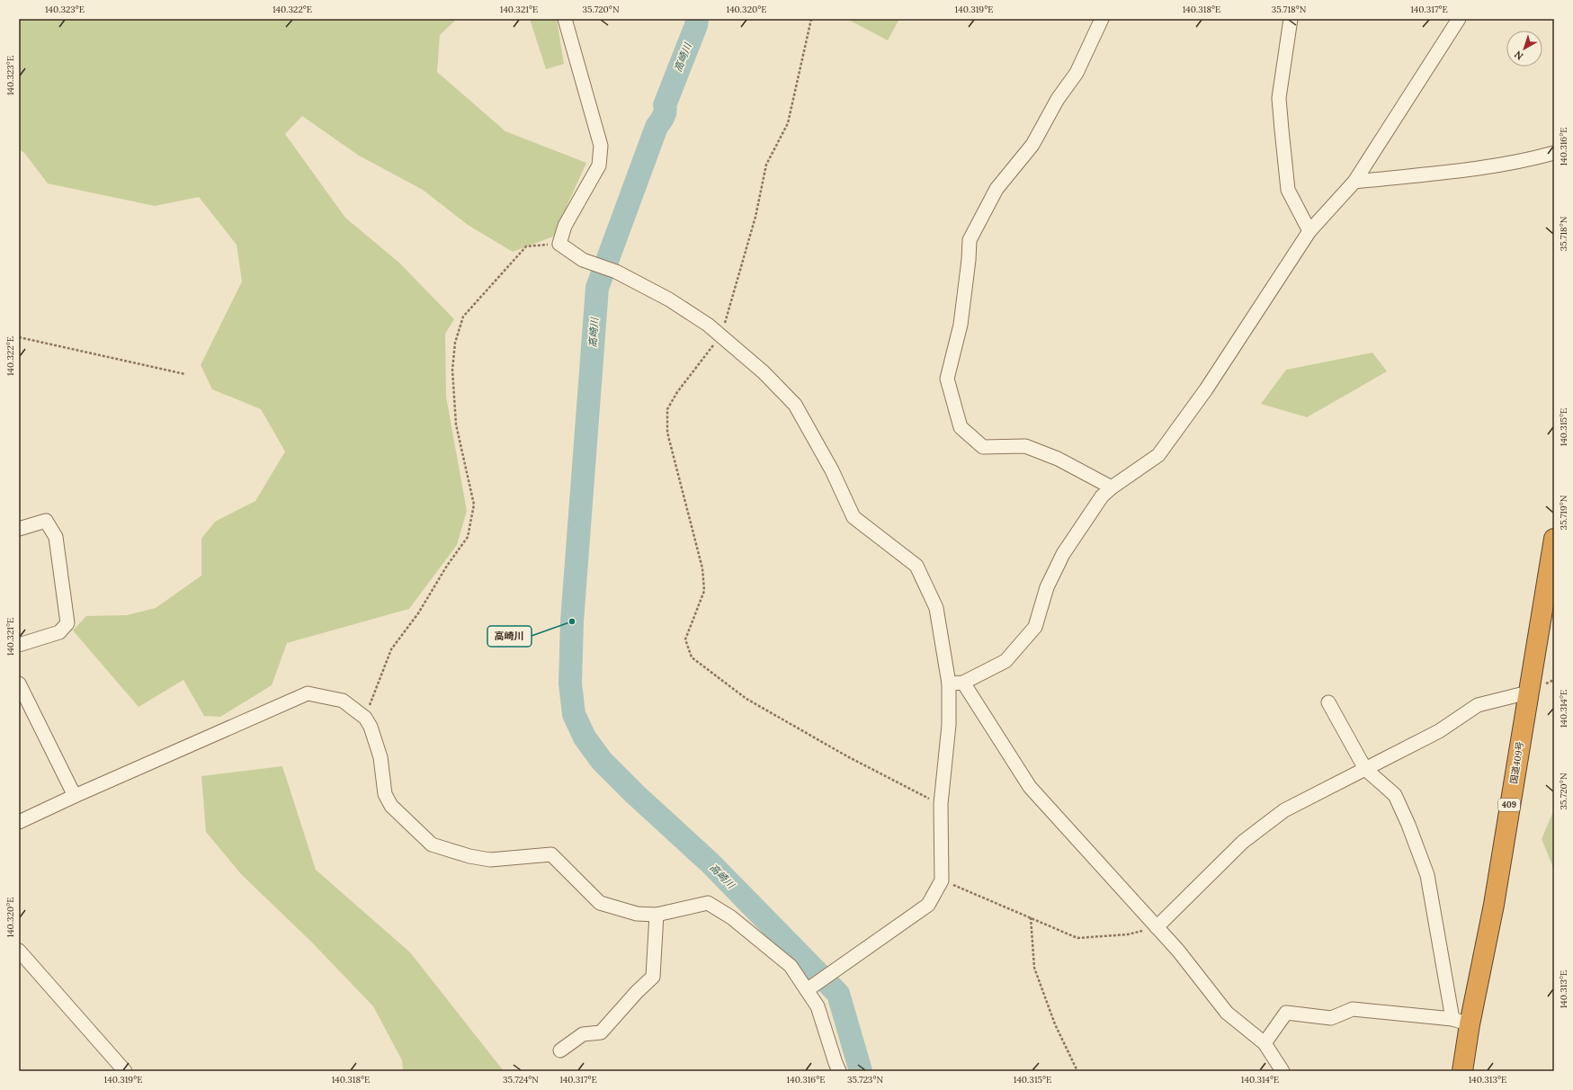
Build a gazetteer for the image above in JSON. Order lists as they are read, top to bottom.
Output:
{
  "streets": {
    "highway": ["国道409号", "409"]
  },
  "water": ["高崎川"],
  "places": ["高崎川"],
  "north": "bottom left",
  "coordinates": [
    "140.323°E",
    "140.322°E",
    "140.321°E",
    "35.720°N",
    "140.320°E",
    "140.319°E",
    "140.318°E",
    "35.718°N",
    "140.317°E",
    "140.316°E",
    "140.315°E",
    "35.719°N",
    "140.314°E",
    "140.313°E",
    "35.724°N",
    "35.723°N"
  ]
}
